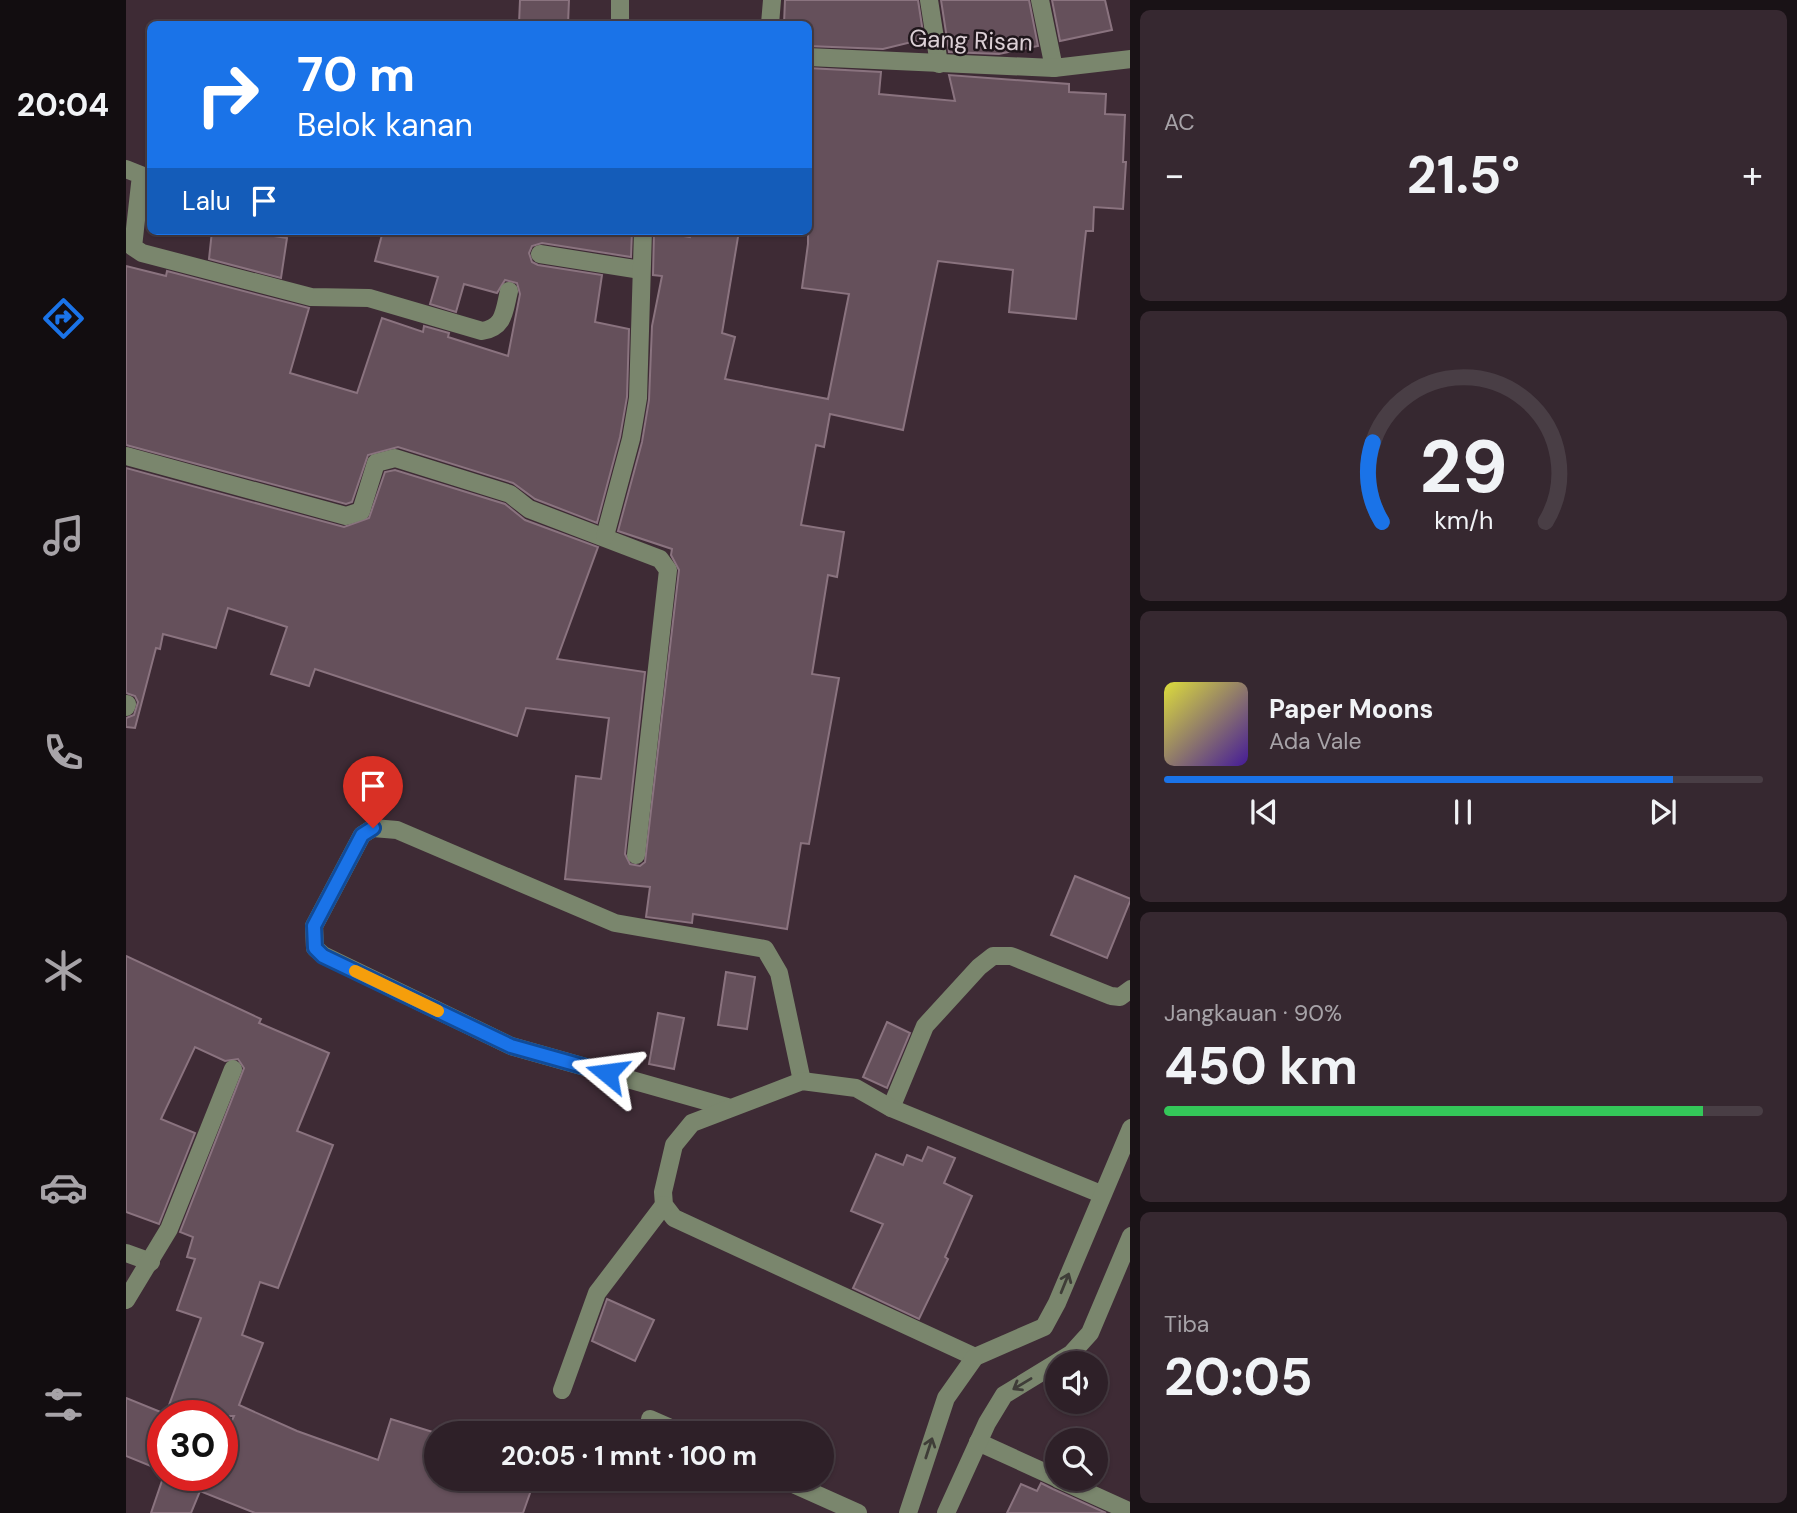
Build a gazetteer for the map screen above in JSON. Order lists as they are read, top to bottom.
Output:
{
  "streets": {
    "street": ["Gang Risan"]
  },
  "page": {
    "tabs": "20:04",
    "tile": [
      "AC",
      ["Jangkauan · 90%", "450 km"],
      ["Tiba", "20:05"]
    ],
    "turn": ["70 m", "Belok kanan"],
    "heat": ["−", "21.5°", "+"],
    "then": "Lalu",
    "song": ["Paper Moons", "Ada Vale"],
    "limit": "30",
    "trip": "20:05 · 1 mnt · 100 m",
    "gauge": ["29", "km/h"]
  }
}
